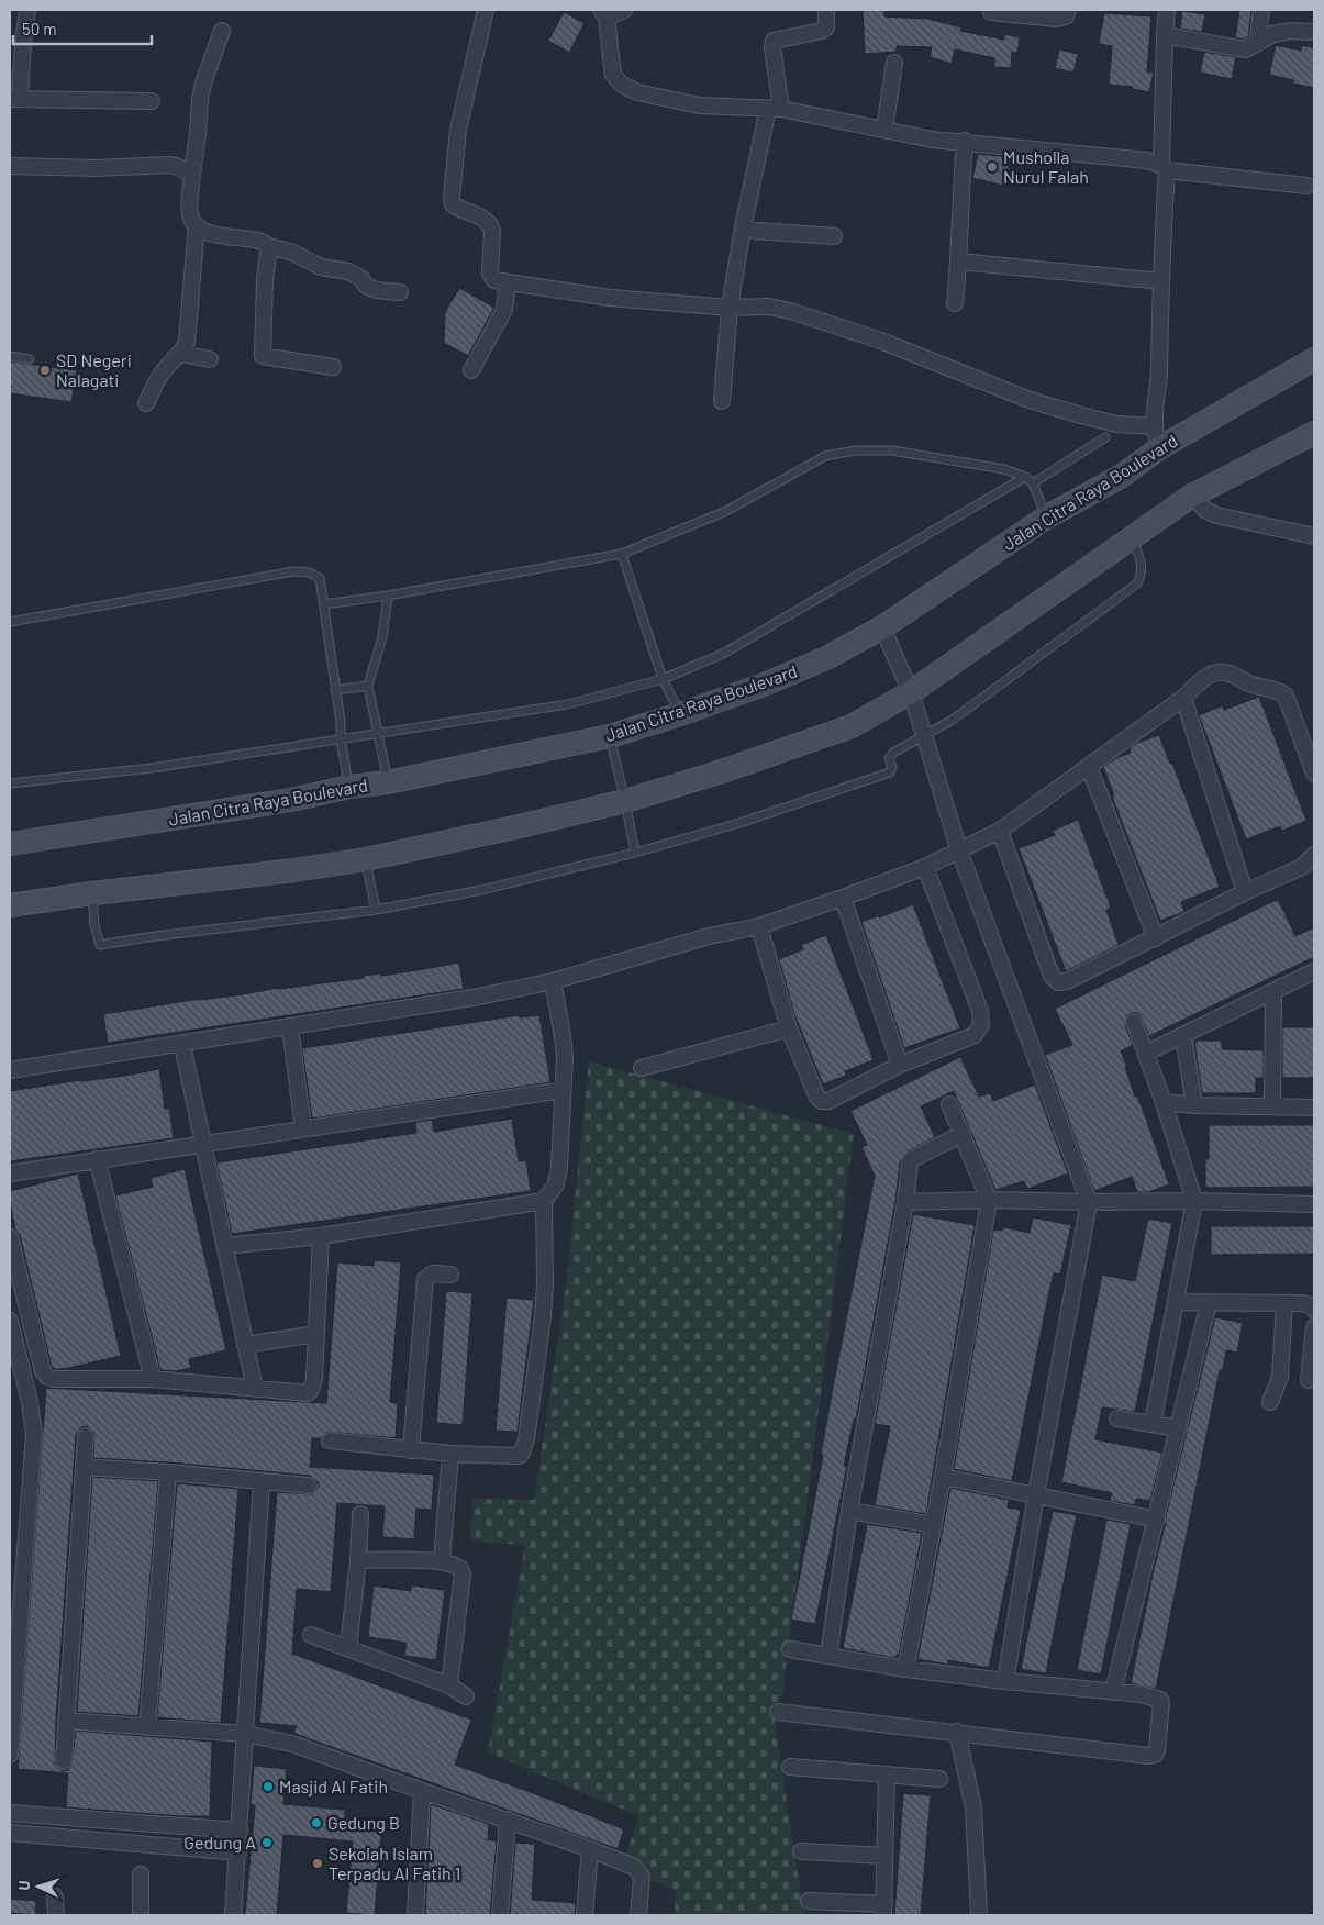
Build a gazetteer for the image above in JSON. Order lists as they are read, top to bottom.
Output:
{
  "streets": {
    "main road": ["Jalan Citra Raya Boulevard"]
  },
  "places": [
    "Musholla Nurul Falah",
    "SD Negeri Nalagati",
    "Masjid Al Fatih",
    "Gedung B",
    "Gedung A",
    "Sekolah Islam Terpadu Al Fatih 1"
  ],
  "scale_bar": "50 m",
  "north": "left"
}
